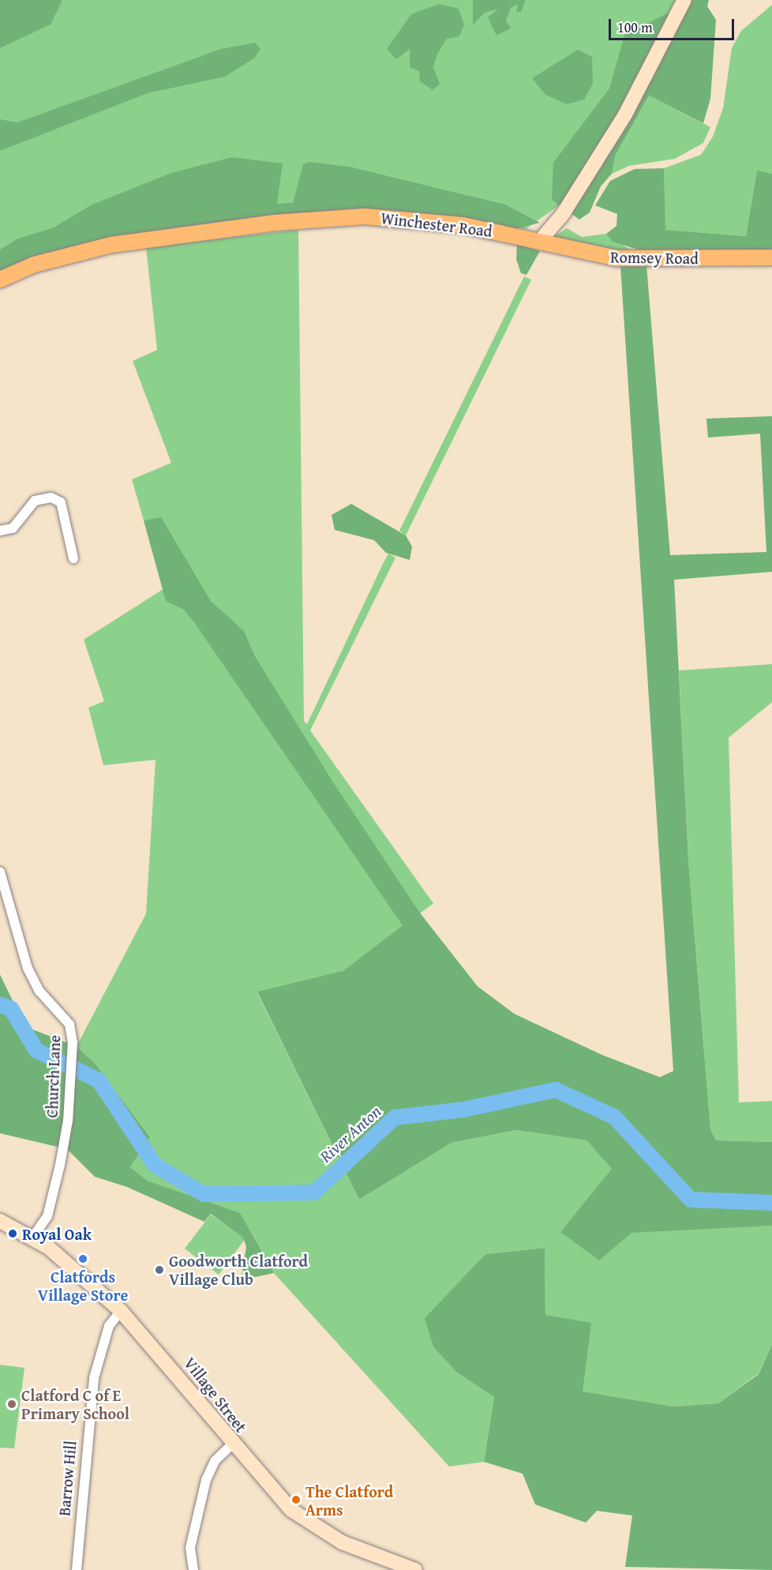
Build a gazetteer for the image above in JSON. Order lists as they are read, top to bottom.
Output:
{
  "streets": {
    "main road": ["Winchester Road", "Romsey Road"],
    "street": ["Church Lane", "Village Street", "Barrow Hill"]
  },
  "crossings": [
    ["Winchester Road", "Romsey Road"],
    ["Church Lane", "Village Street"],
    ["Village Street", "Barrow Hill"]
  ],
  "water": ["River Anton"],
  "places": [
    "Royal Oak",
    "Clatfords Village Store",
    "Goodworth Clatford Village Club",
    "Clatford C of E Primary School",
    "The Clatford Arms"
  ],
  "scale_bar": "100 m"
}
